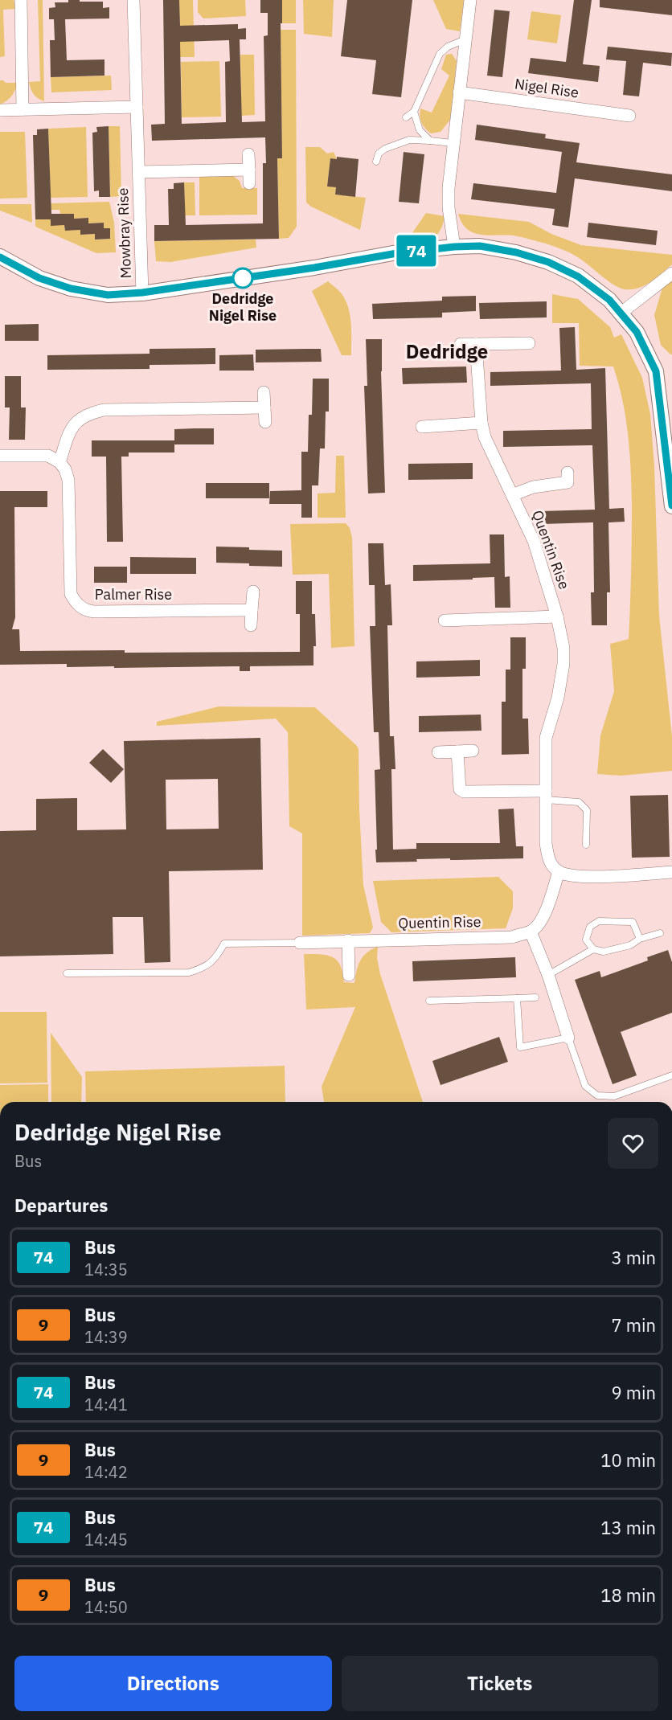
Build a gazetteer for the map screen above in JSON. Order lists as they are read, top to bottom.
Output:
{
  "streets": {
    "street": [
      "Nigel Rise",
      "Mowbray Rise",
      "Quentin Rise",
      "Palmer Rise"
    ]
  },
  "districts": ["Dedridge"],
  "places": ["Dedridge Nigel Rise"],
  "lines": ["bus line 74"],
  "page": {
    "on_map": "74",
    "heading": [
      ["Dedridge Nigel Rise", "Bus"],
      "Departures"
    ],
    "list": [
      {
        "mark": "74",
        "name": "Bus",
        "note": "14:35",
        "value": "3 min"
      },
      {
        "mark": "9",
        "name": "Bus",
        "note": "14:39",
        "value": "7 min"
      },
      {
        "mark": "74",
        "name": "Bus",
        "note": "14:41",
        "value": "9 min"
      },
      {
        "mark": "9",
        "name": "Bus",
        "note": "14:42",
        "value": "10 min"
      },
      {
        "mark": "74",
        "name": "Bus",
        "note": "14:45",
        "value": "13 min"
      },
      {
        "mark": "9",
        "name": "Bus",
        "note": "14:50",
        "value": "18 min"
      }
    ],
    "buttons": ["Directions", "Tickets"]
  }
}
